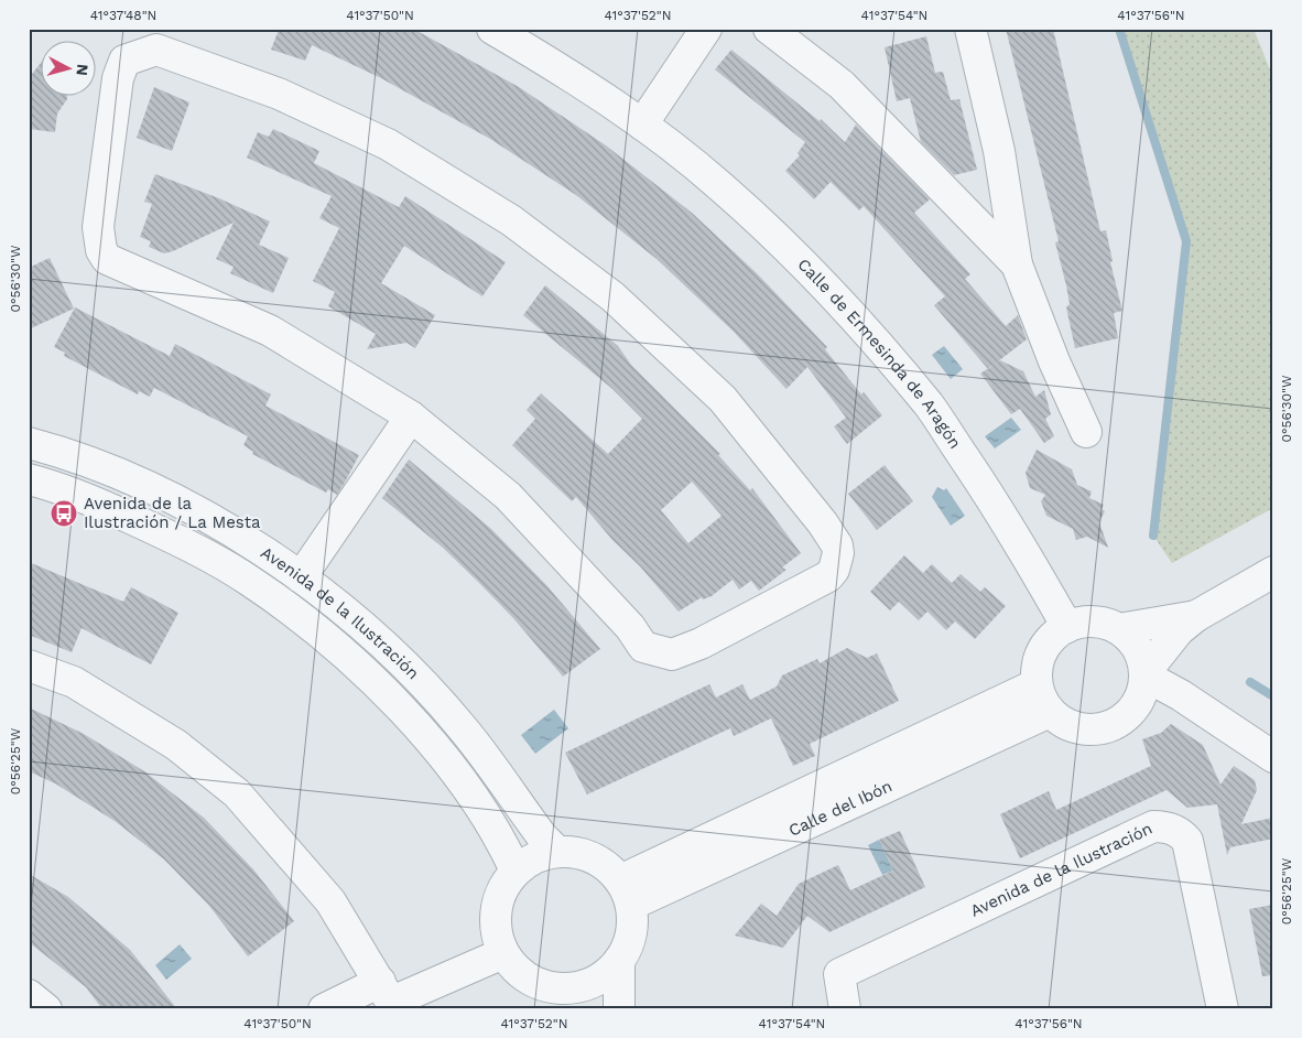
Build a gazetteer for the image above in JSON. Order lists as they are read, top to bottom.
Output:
{
  "streets": {
    "street": ["Calle de Ermesinda de Aragón", "Avenida de la Ilustración", "Calle del Ibón"]
  },
  "crossings": [
    ["Calle de Ermesinda de Aragón", "Calle del Ibón"],
    ["Avenida de la Ilustración", "Calle del Ibón"]
  ],
  "places": {
    "bus stop": ["Avenida de la Ilustración / La Mesta"]
  },
  "north": "right",
  "coordinates": [
    "41°37'48\"N",
    "41°37'50\"N",
    "41°37'52\"N",
    "41°37'54\"N",
    "41°37'56\"N",
    "0°56'30\"W",
    "0°56'25\"W"
  ]
}
